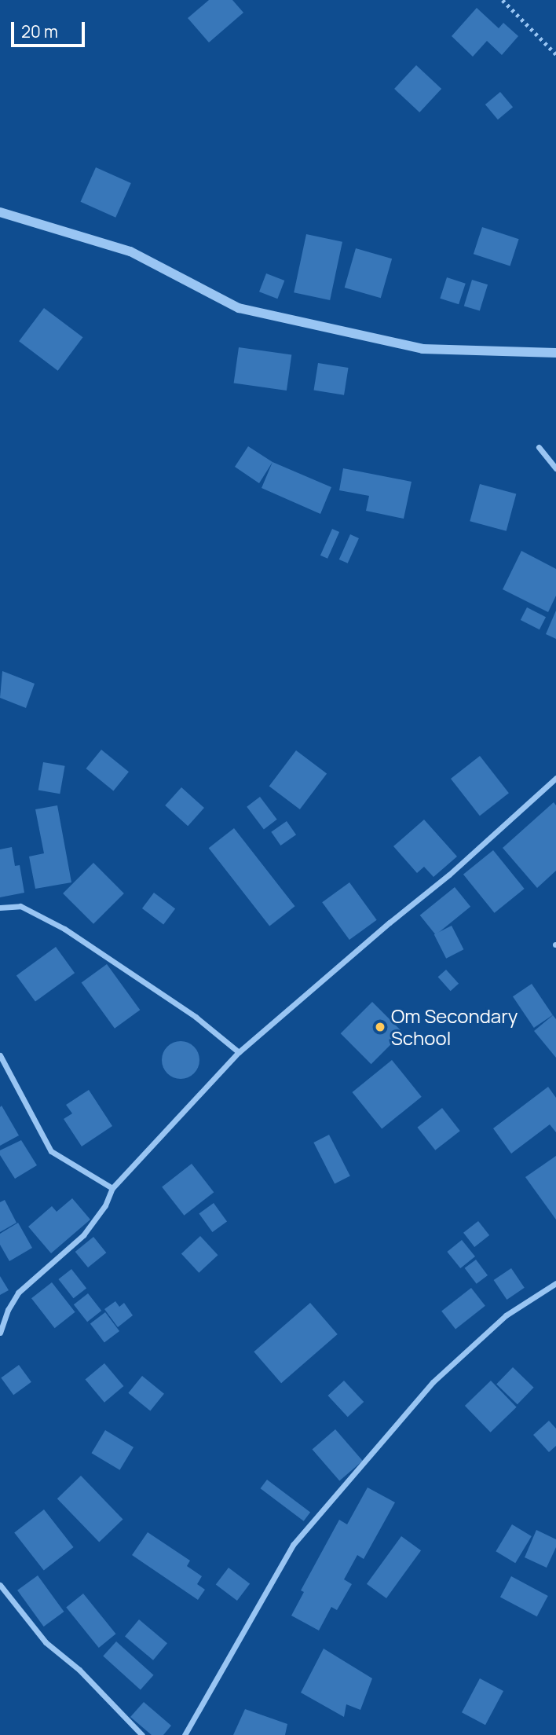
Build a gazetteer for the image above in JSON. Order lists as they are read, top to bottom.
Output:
{
  "places": ["Om Secondary School"],
  "scale_bar": "20 m"
}
